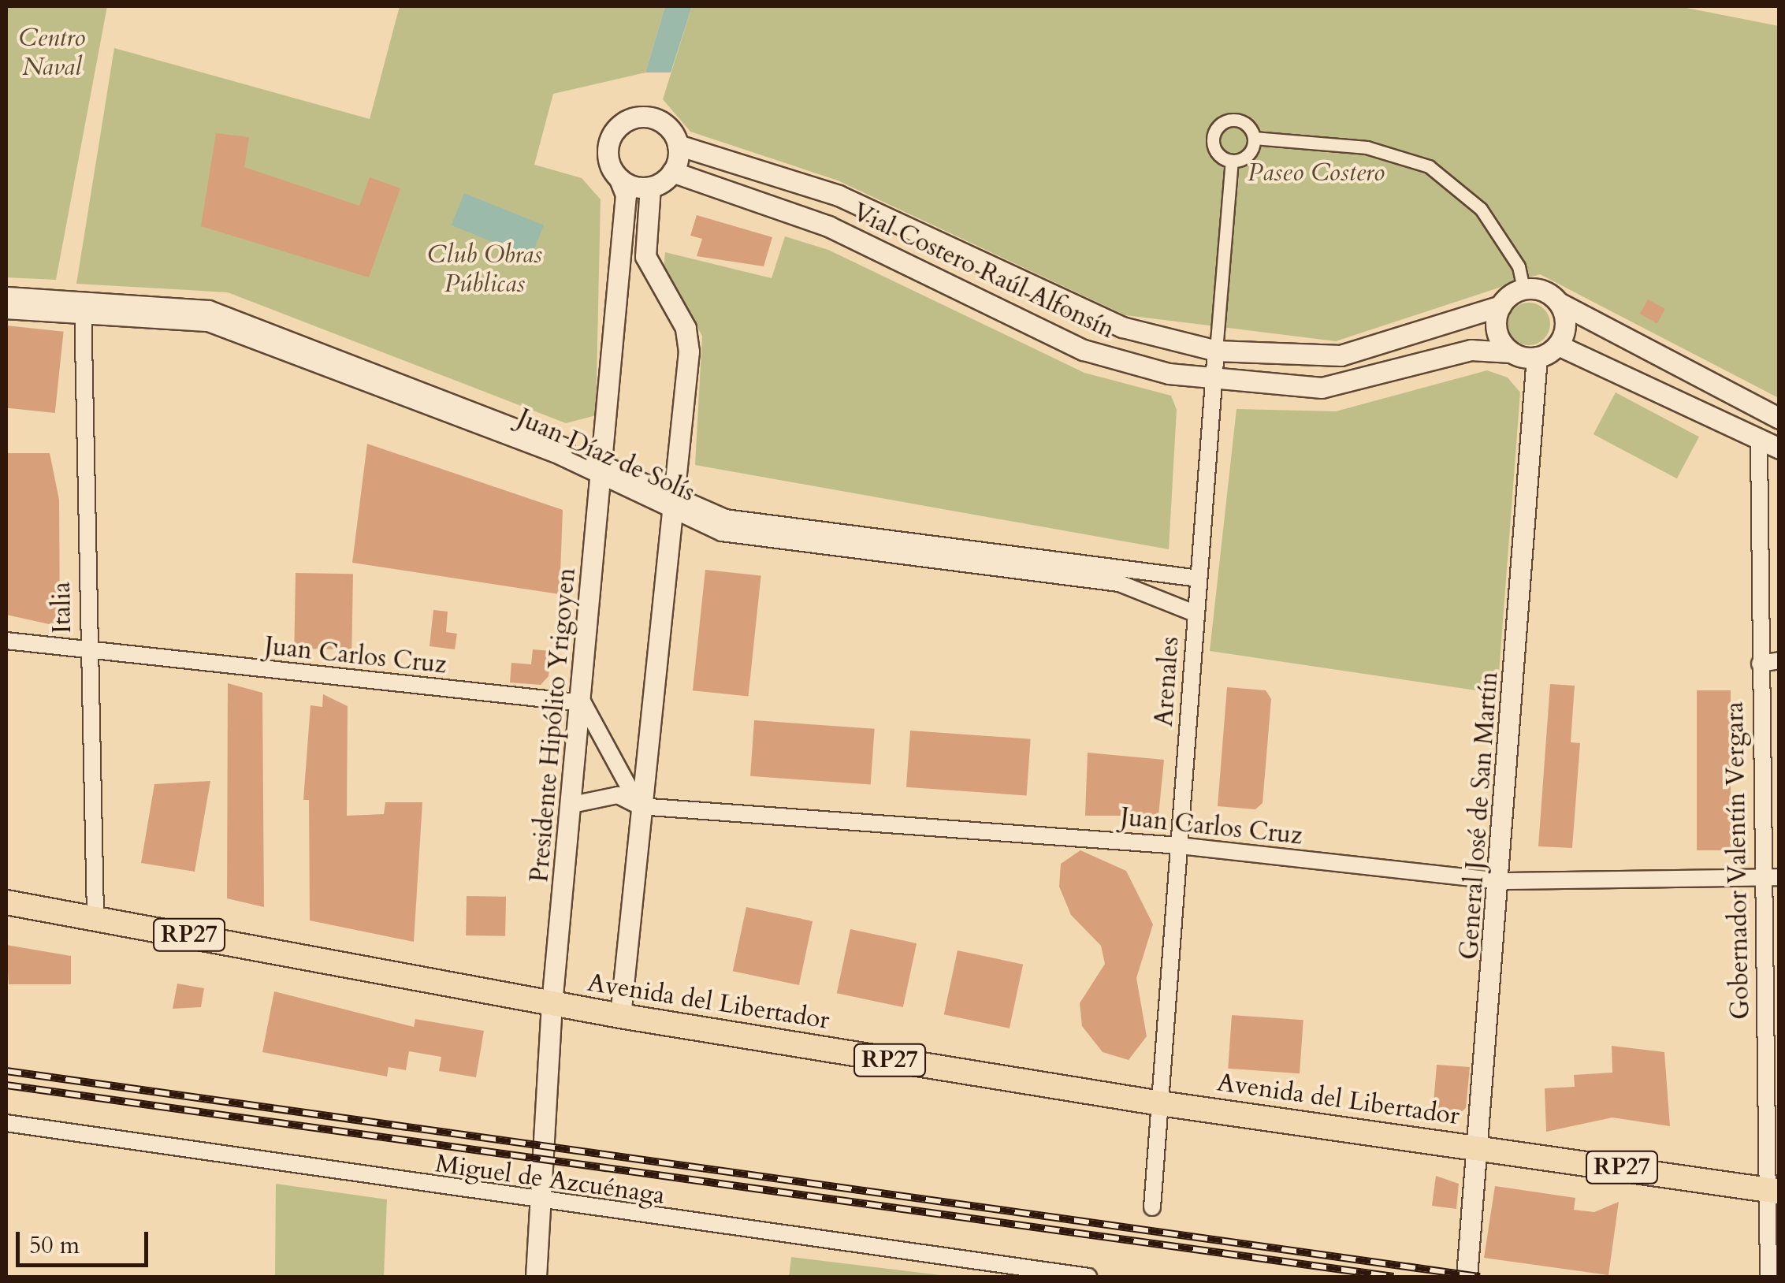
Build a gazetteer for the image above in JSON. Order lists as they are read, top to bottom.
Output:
{
  "streets": {
    "main road": ["RP27", "Avenida del Libertador"],
    "street": [
      "Vial Costero Raúl Alfonsín",
      "Juan Díaz de Solís",
      "Italia",
      "Juan Carlos Cruz",
      "Arenales",
      "Presidente Hipólito Yrigoyen",
      "General José de San Martín",
      "Gobernador Valentín Vergara",
      "Miguel de Azcuénaga"
    ]
  },
  "crossings": [
    ["Vial Costero Raúl Alfonsín", "Arenales"],
    ["Vial Costero Raúl Alfonsín", "Presidente Hipólito Yrigoyen"],
    ["Vial Costero Raúl Alfonsín", "General José de San Martín"],
    ["Juan Díaz de Solís", "Italia"],
    ["Juan Díaz de Solís", "Arenales"],
    ["Juan Díaz de Solís", "Presidente Hipólito Yrigoyen"],
    ["Italia", "Juan Carlos Cruz"],
    ["Italia", "Avenida del Libertador"],
    ["Juan Carlos Cruz", "Arenales"],
    ["Juan Carlos Cruz", "Presidente Hipólito Yrigoyen"],
    ["Juan Carlos Cruz", "General José de San Martín"],
    ["Juan Carlos Cruz", "Gobernador Valentín Vergara"],
    ["Arenales", "Avenida del Libertador"],
    ["Presidente Hipólito Yrigoyen", "Avenida del Libertador"],
    ["Presidente Hipólito Yrigoyen", "Miguel de Azcuénaga"],
    ["General José de San Martín", "Avenida del Libertador"],
    ["Gobernador Valentín Vergara", "Avenida del Libertador"]
  ],
  "parks": ["Centro Naval", "Paseo Costero", "Club Obras Públicas"],
  "scale_bar": "50 m"
}
